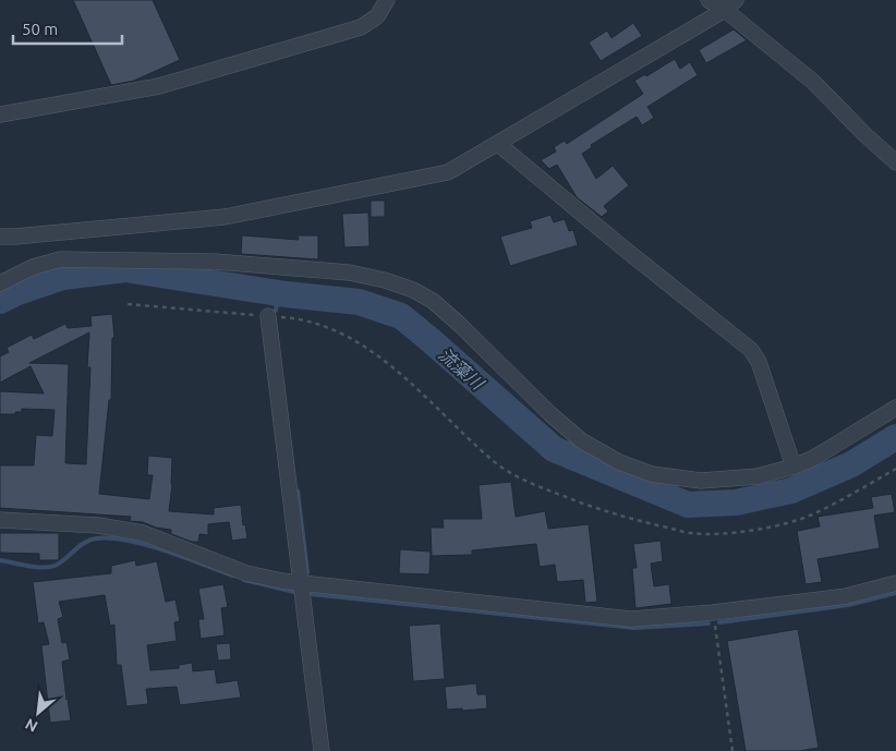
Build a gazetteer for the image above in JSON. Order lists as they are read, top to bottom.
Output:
{
  "water": ["流藻川"],
  "scale_bar": "50 m",
  "north": "bottom left"
}
